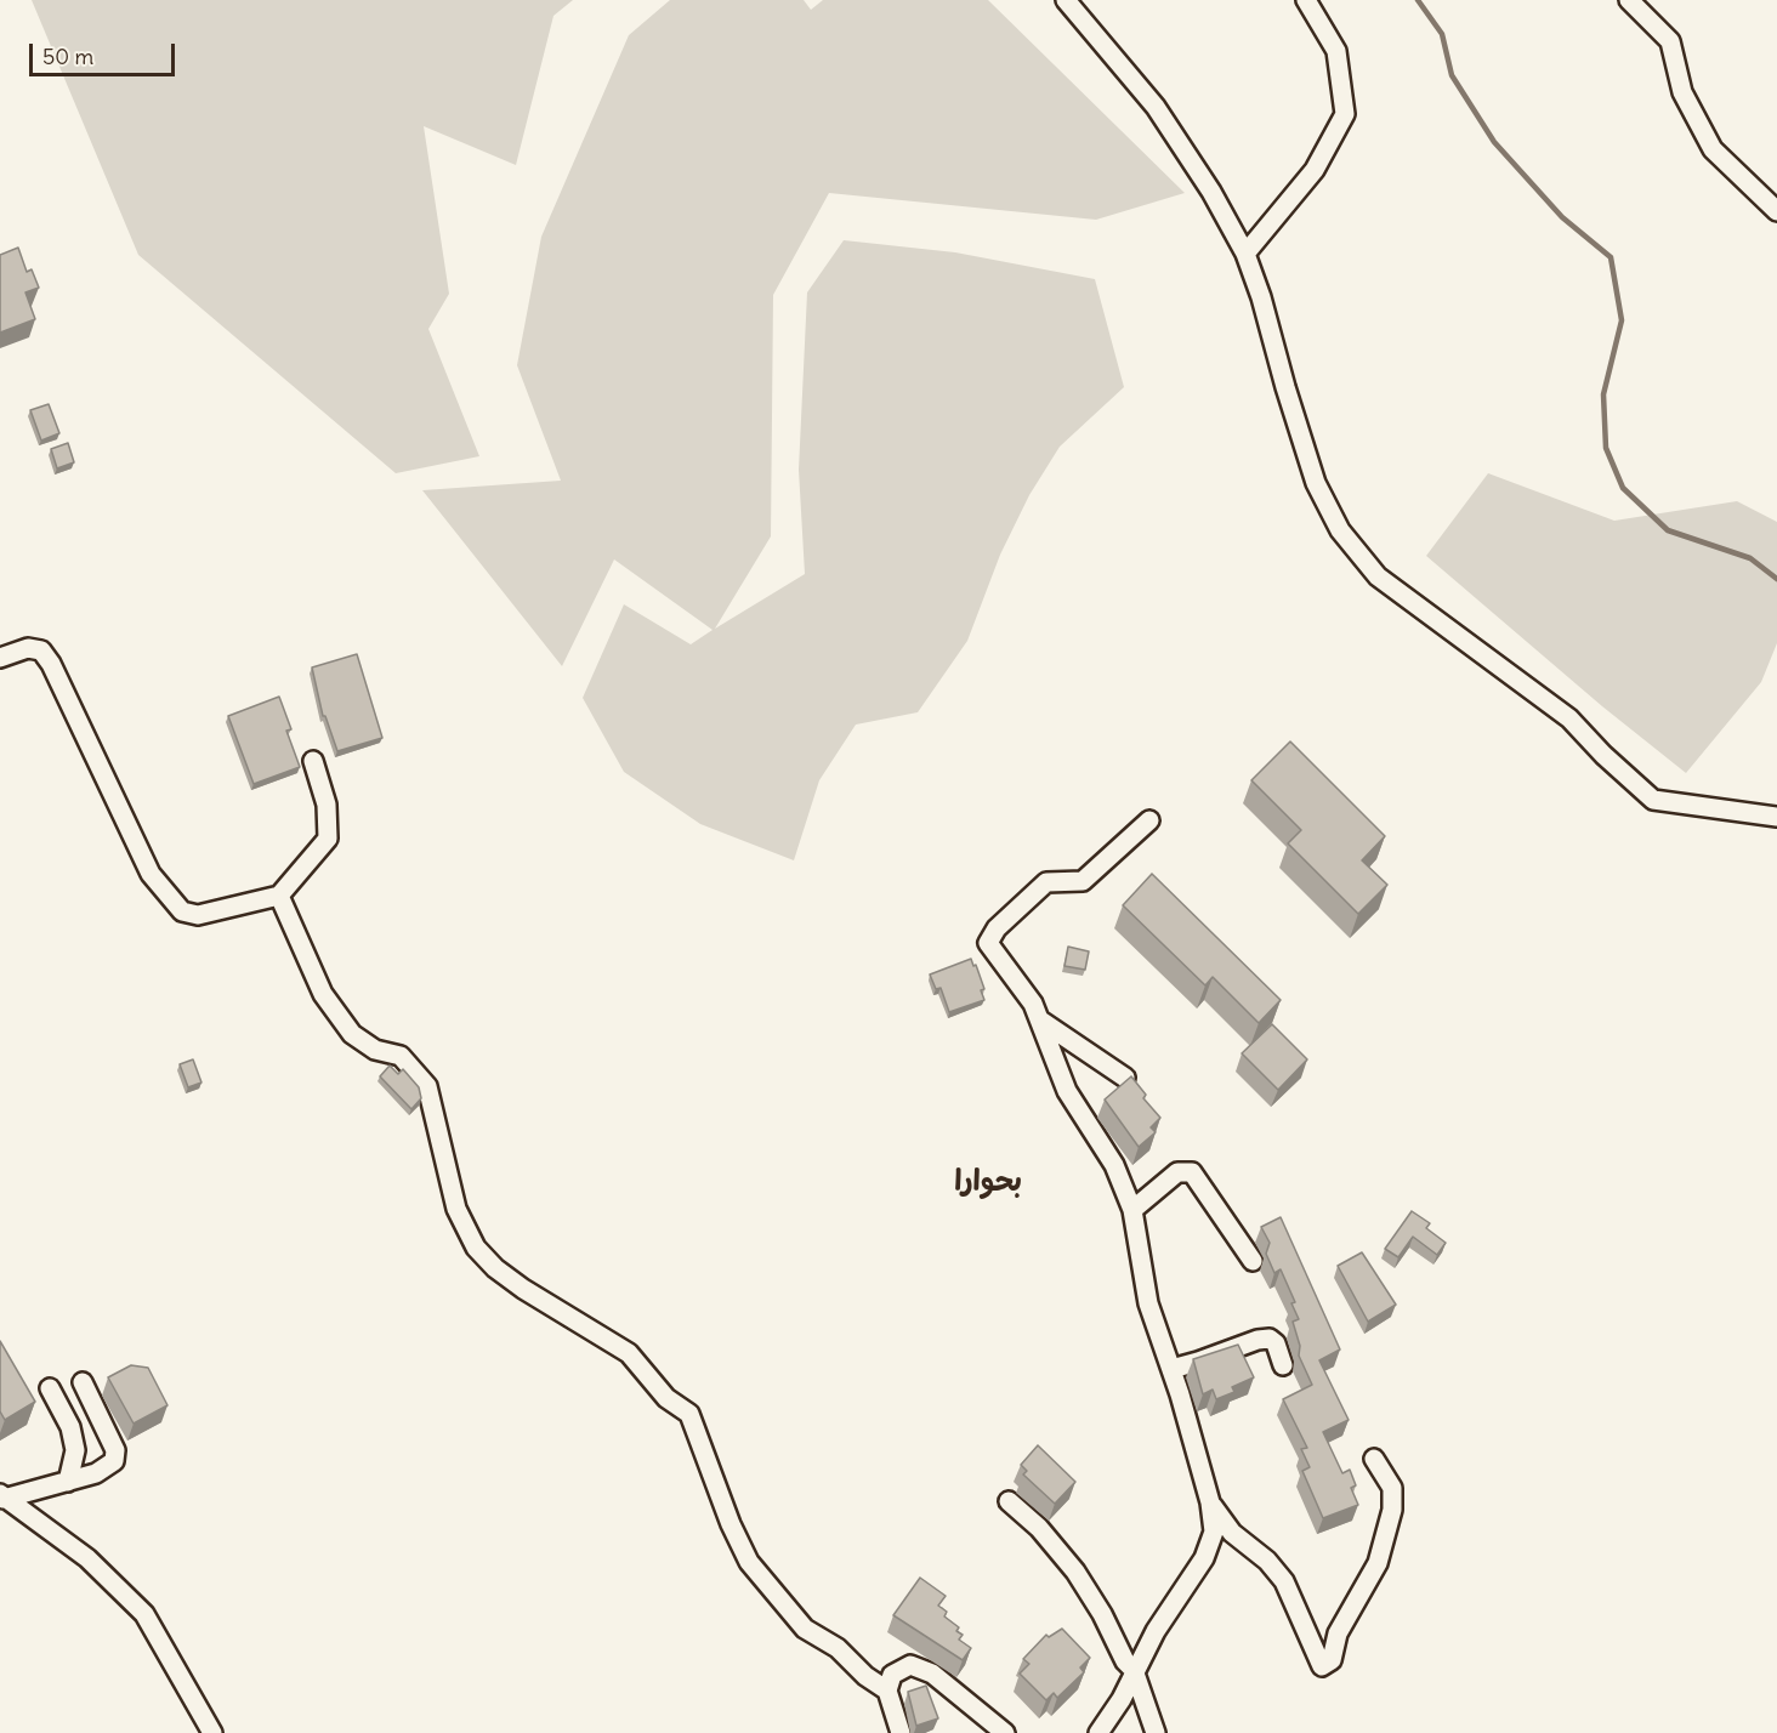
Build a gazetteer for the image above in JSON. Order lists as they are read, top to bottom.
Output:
{
  "districts": ["بحوارا"],
  "scale_bar": "50 m"
}
